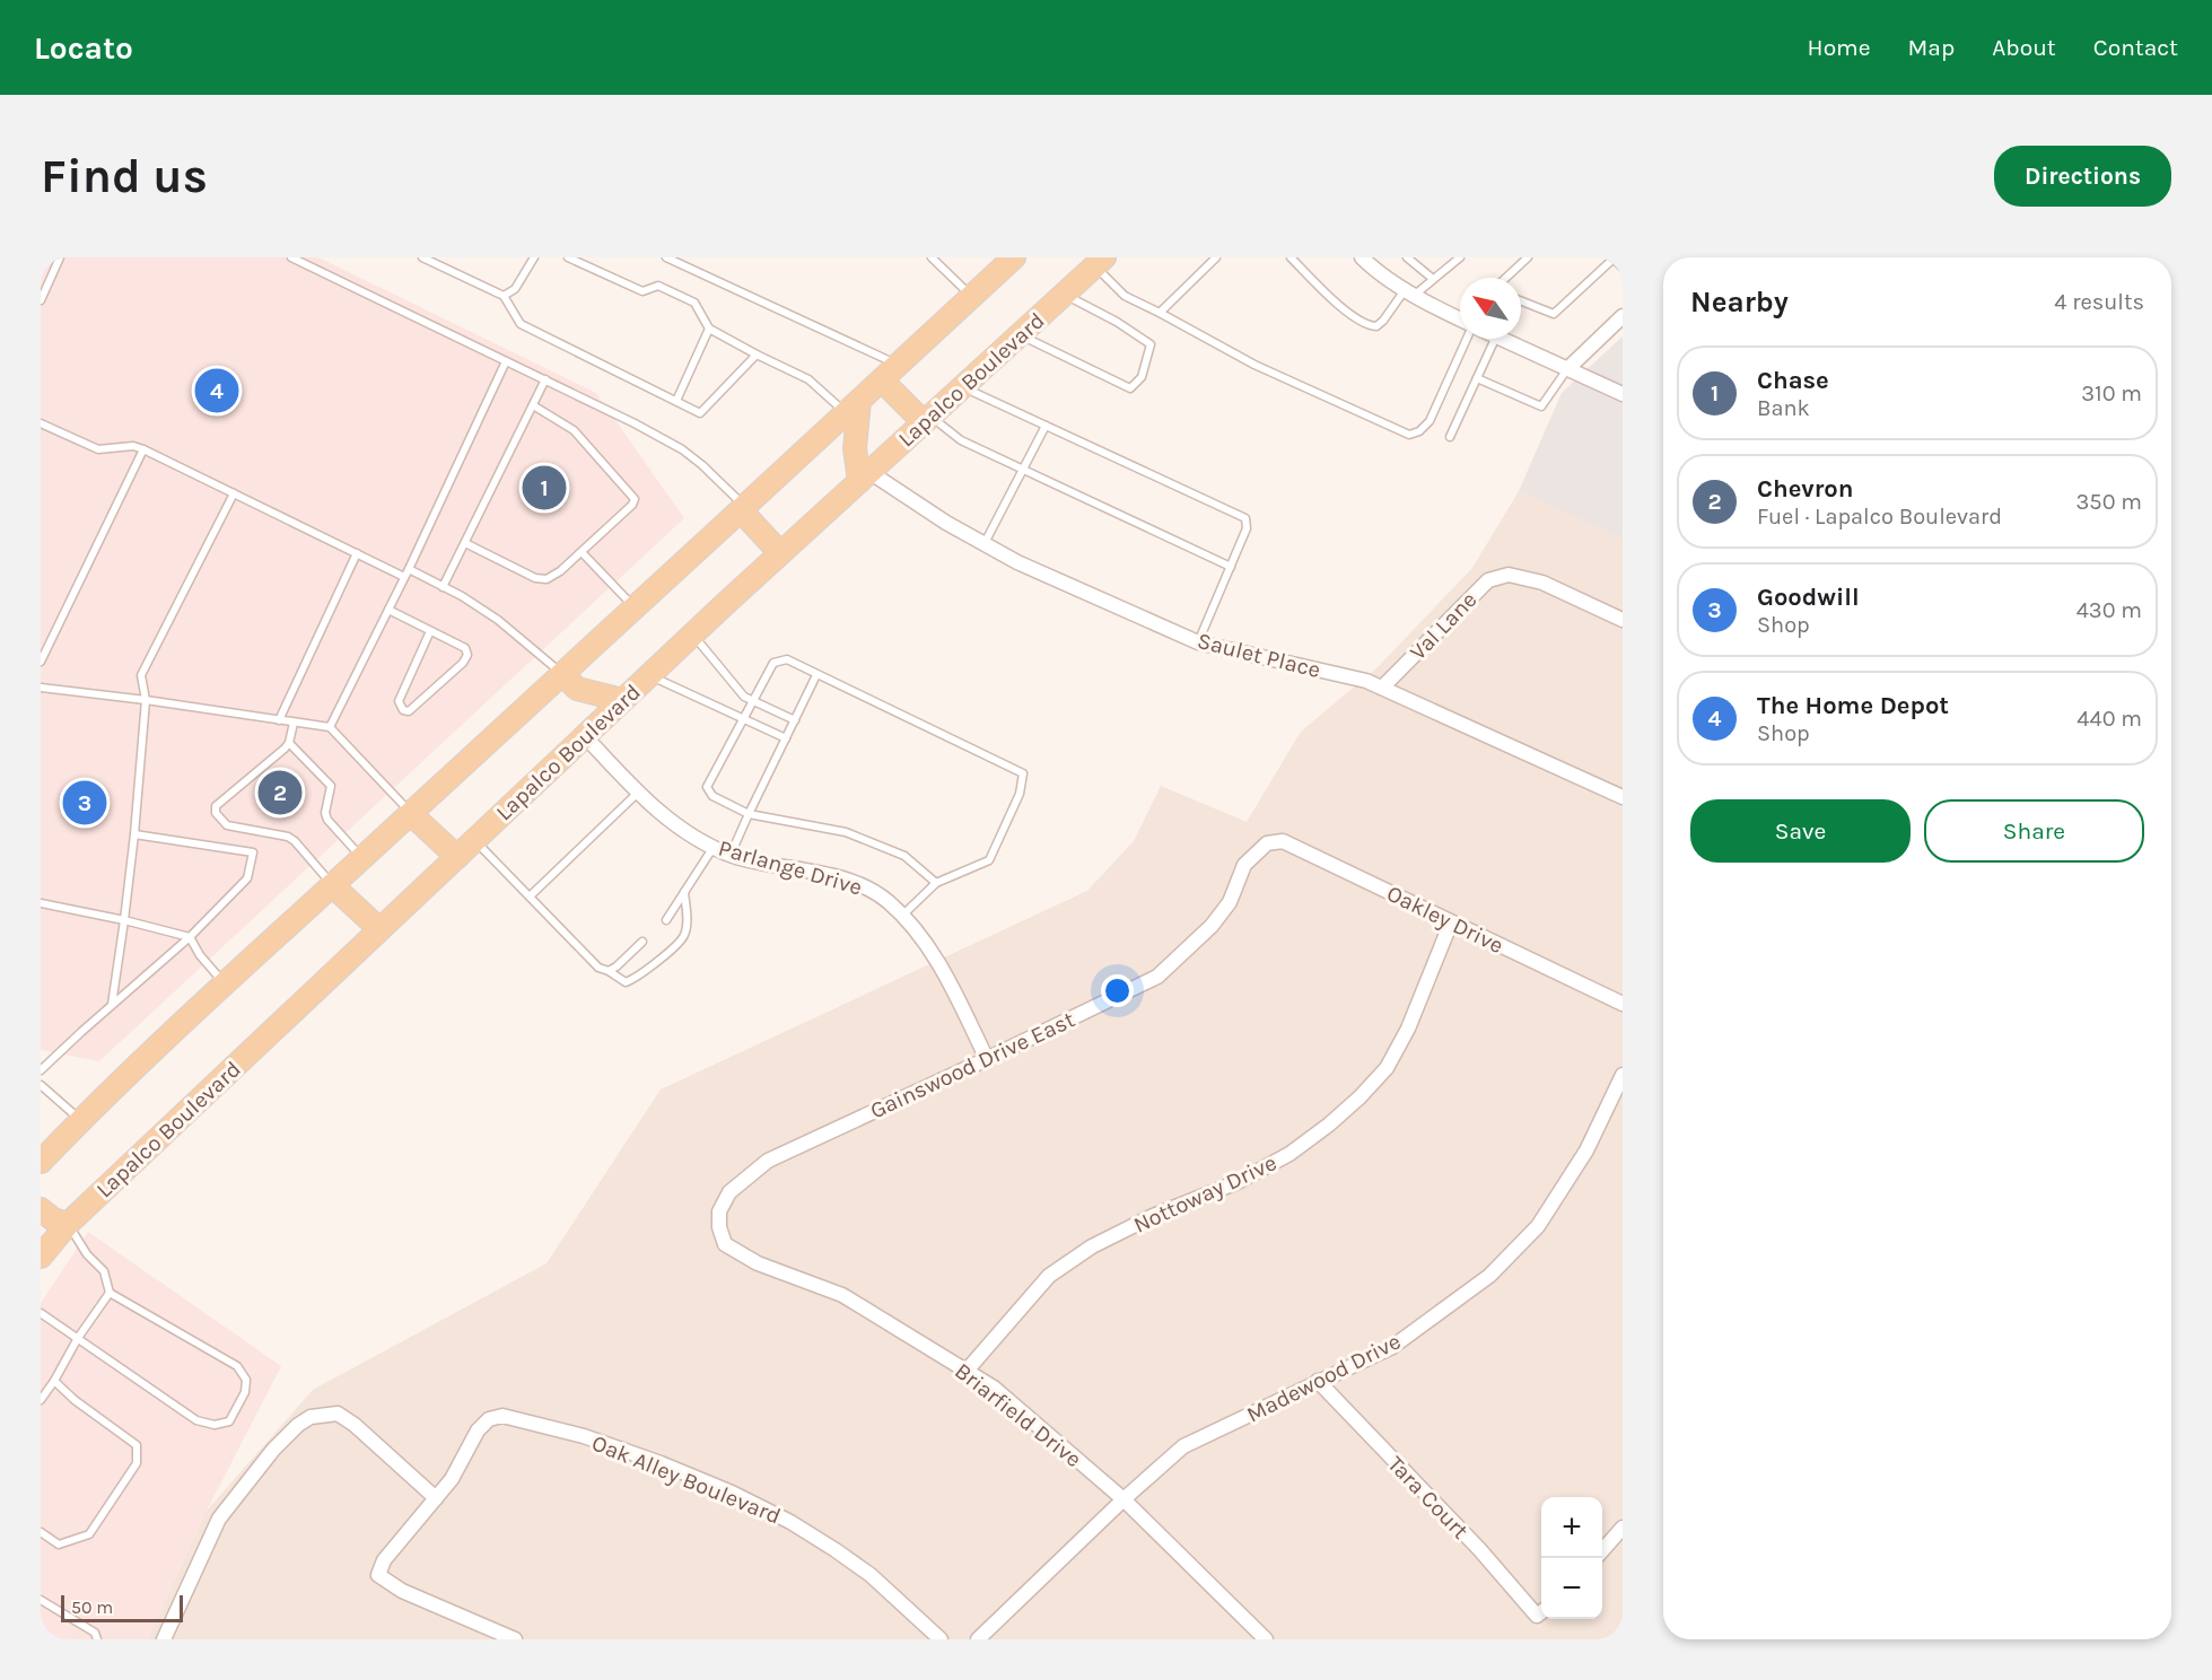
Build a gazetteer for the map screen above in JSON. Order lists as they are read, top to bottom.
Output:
{
  "streets": {
    "main road": ["Lapalco Boulevard"],
    "street": [
      "Val Lane",
      "Saulet Place",
      "Parlange Drive",
      "Oakley Drive",
      "Gainswood Drive East",
      "Nottoway Drive",
      "Madewood Drive",
      "Briarfield Drive",
      "Oak Alley Boulevard",
      "Tara Court"
    ]
  },
  "crossings": [
    ["Lapalco Boulevard", "Saulet Place"],
    ["Lapalco Boulevard", "Parlange Drive"],
    ["Val Lane", "Saulet Place"],
    ["Parlange Drive", "Gainswood Drive East"],
    ["Oakley Drive", "Gainswood Drive East"],
    ["Oakley Drive", "Nottoway Drive"],
    ["Gainswood Drive East", "Briarfield Drive"],
    ["Nottoway Drive", "Briarfield Drive"],
    ["Madewood Drive", "Briarfield Drive"],
    ["Madewood Drive", "Tara Court"]
  ],
  "scale_bar": "50 m",
  "north": "top left",
  "page": {
    "header": "Locato",
    "nav": [
      "Home",
      "Map",
      "About",
      "Contact"
    ],
    "buttons": [
      "Directions",
      ["Save", "Share"]
    ],
    "title": "Find us",
    "heading": ["Nearby", "4 results"],
    "list": [
      {
        "mark": "1",
        "name": "Chase",
        "note": "Bank",
        "value": "310 m"
      },
      {
        "mark": "2",
        "name": "Chevron",
        "note": "Fuel · Lapalco Boulevard",
        "value": "350 m"
      },
      {
        "mark": "3",
        "name": "Goodwill",
        "note": "Shop",
        "value": "430 m"
      },
      {
        "mark": "4",
        "name": "The Home Depot",
        "note": "Shop",
        "value": "440 m"
      }
    ],
    "pins": [
      "4",
      "1",
      "2",
      "3"
    ],
    "map_buttons": ["+", "−"],
    "scale": "50 m"
  }
}
